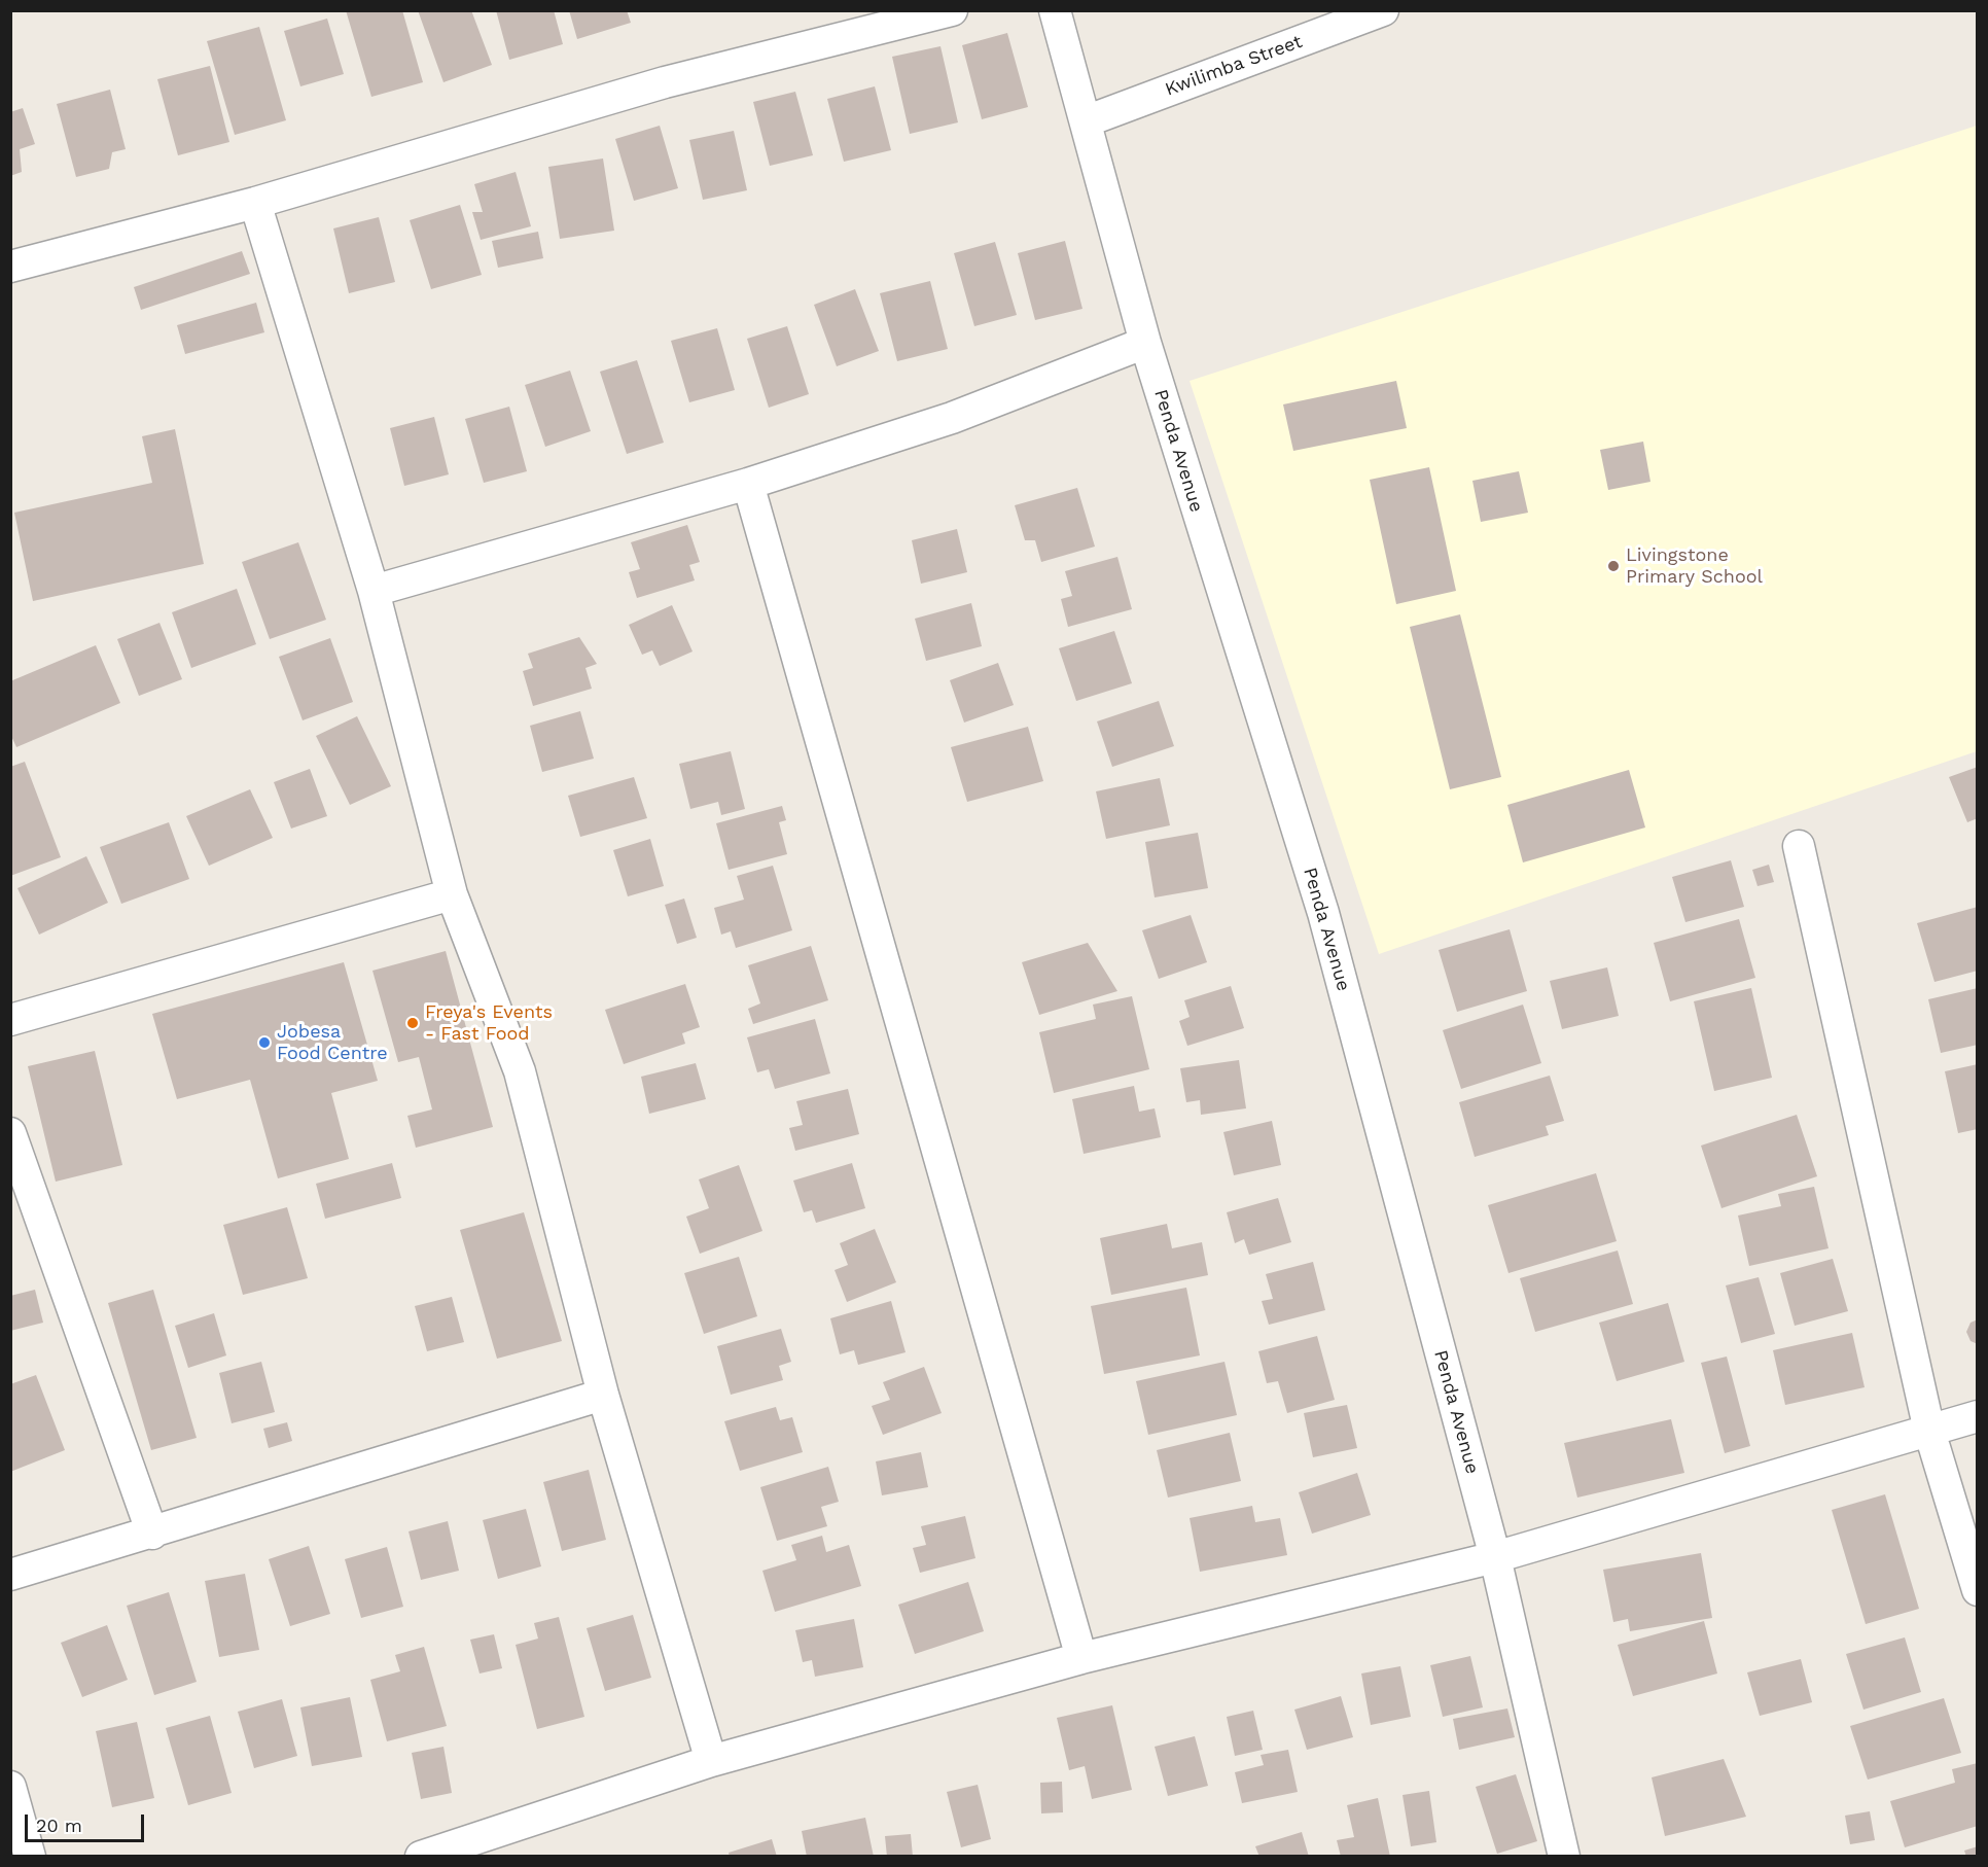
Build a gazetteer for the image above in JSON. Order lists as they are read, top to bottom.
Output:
{
  "streets": {
    "street": ["Kwilimba Street", "Penda Avenue"]
  },
  "crossings": [
    ["Kwilimba Street", "Penda Avenue"]
  ],
  "places": ["Livingstone Primary School", "Freya's Events - Fast Food", "Jobesa Food Centre"],
  "scale_bar": "20 m"
}
